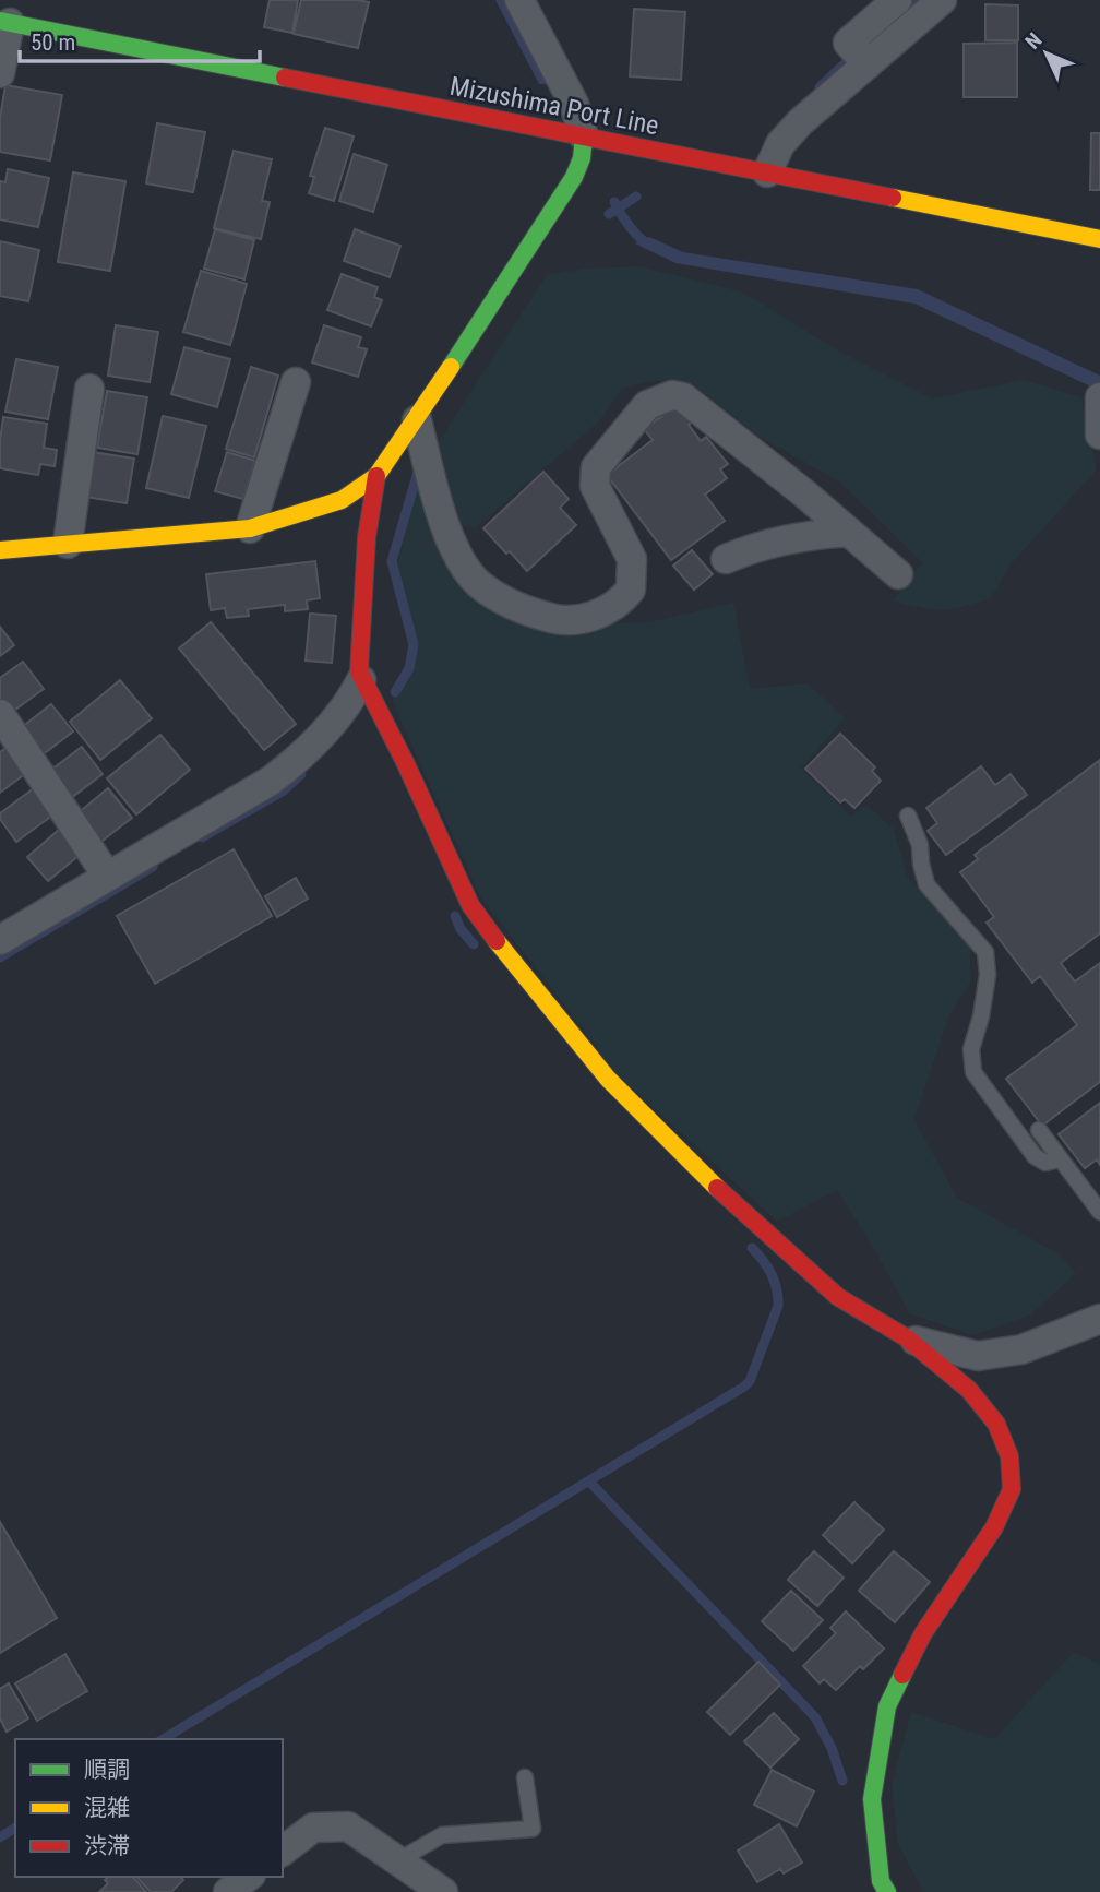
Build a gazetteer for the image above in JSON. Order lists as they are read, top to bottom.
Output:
{
  "streets": {
    "street": ["Mizushima Port Line"]
  },
  "legend": ["順調", "混雑", "渋滞"],
  "scale_bar": "50 m",
  "north": "top left"
}
